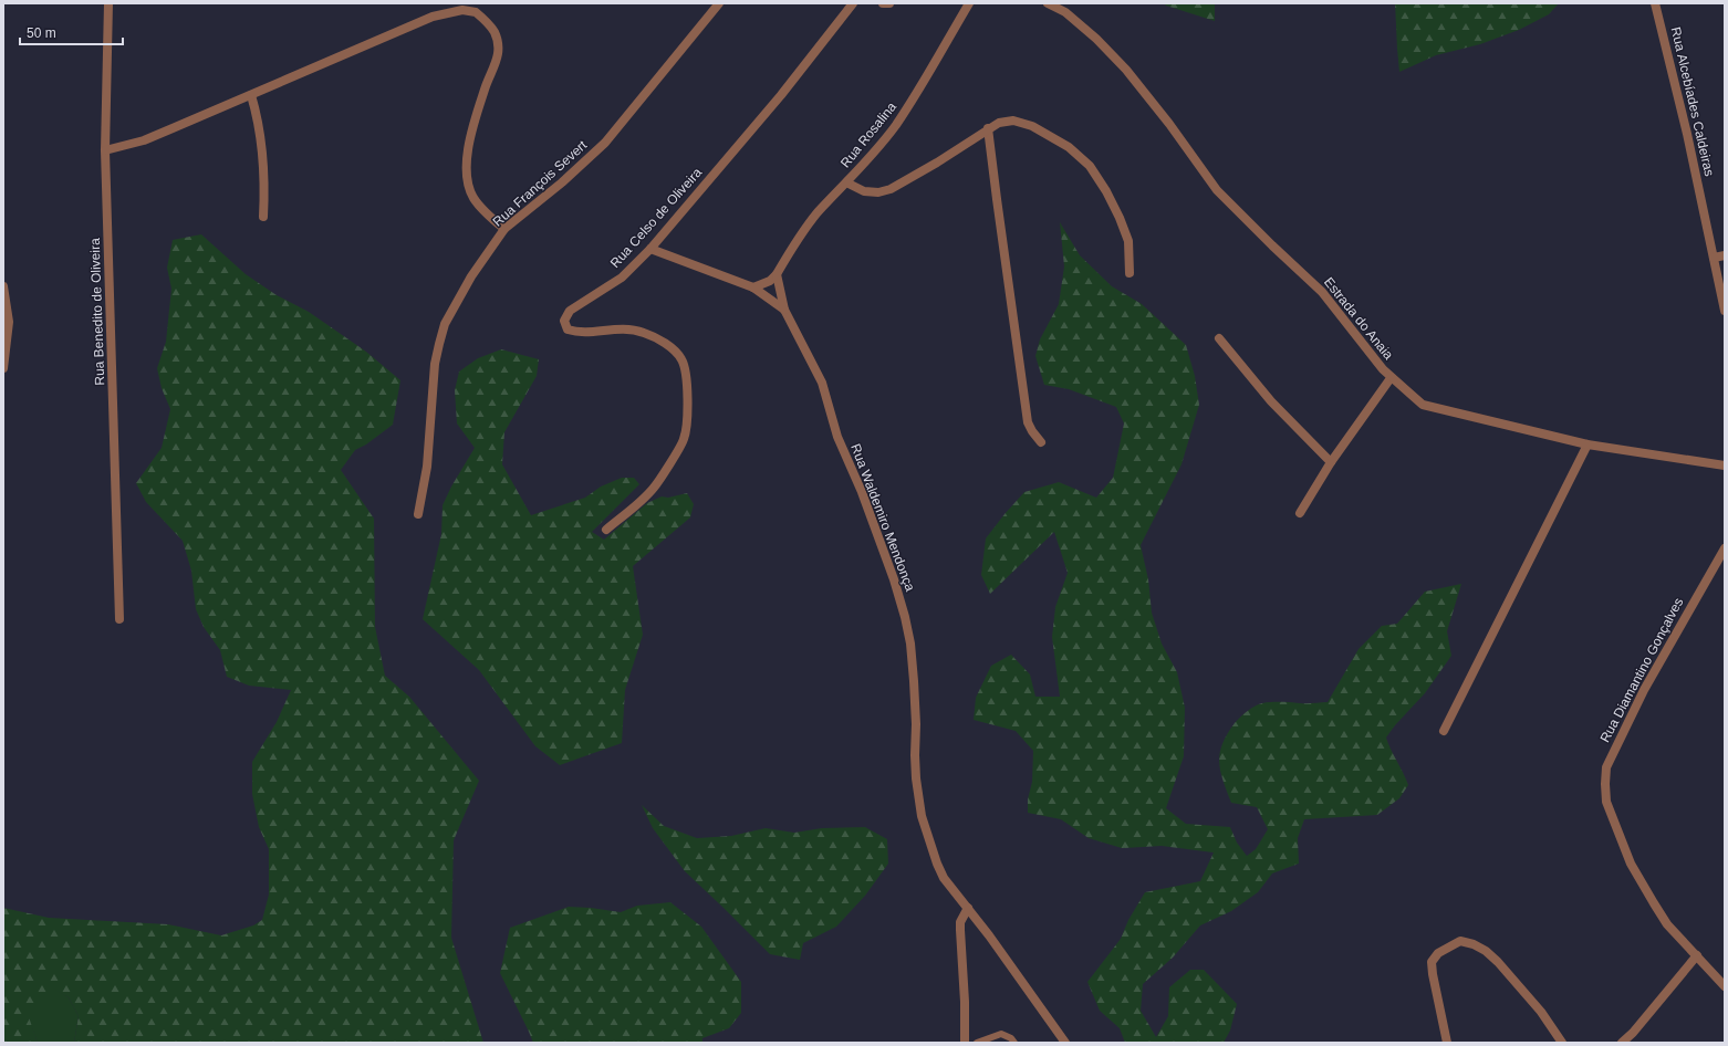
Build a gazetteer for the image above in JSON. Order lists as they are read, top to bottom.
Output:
{
  "streets": {
    "street": [
      "Rua Alcebíades Caldeiras",
      "Rua Rosalina",
      "Rua François Severt",
      "Rua Celso de Oliveira",
      "Rua Benedito de Oliveira",
      "Estrada do Anaia",
      "Rua Waldemiro Mendonça",
      "Rua Diamantino Gonçalves"
    ]
  },
  "crossings": [
    ["Rua Rosalina", "Rua Waldemiro Mendonça"],
    ["Rua Celso de Oliveira", "Rua Waldemiro Mendonça"]
  ],
  "scale_bar": "50 m"
}
